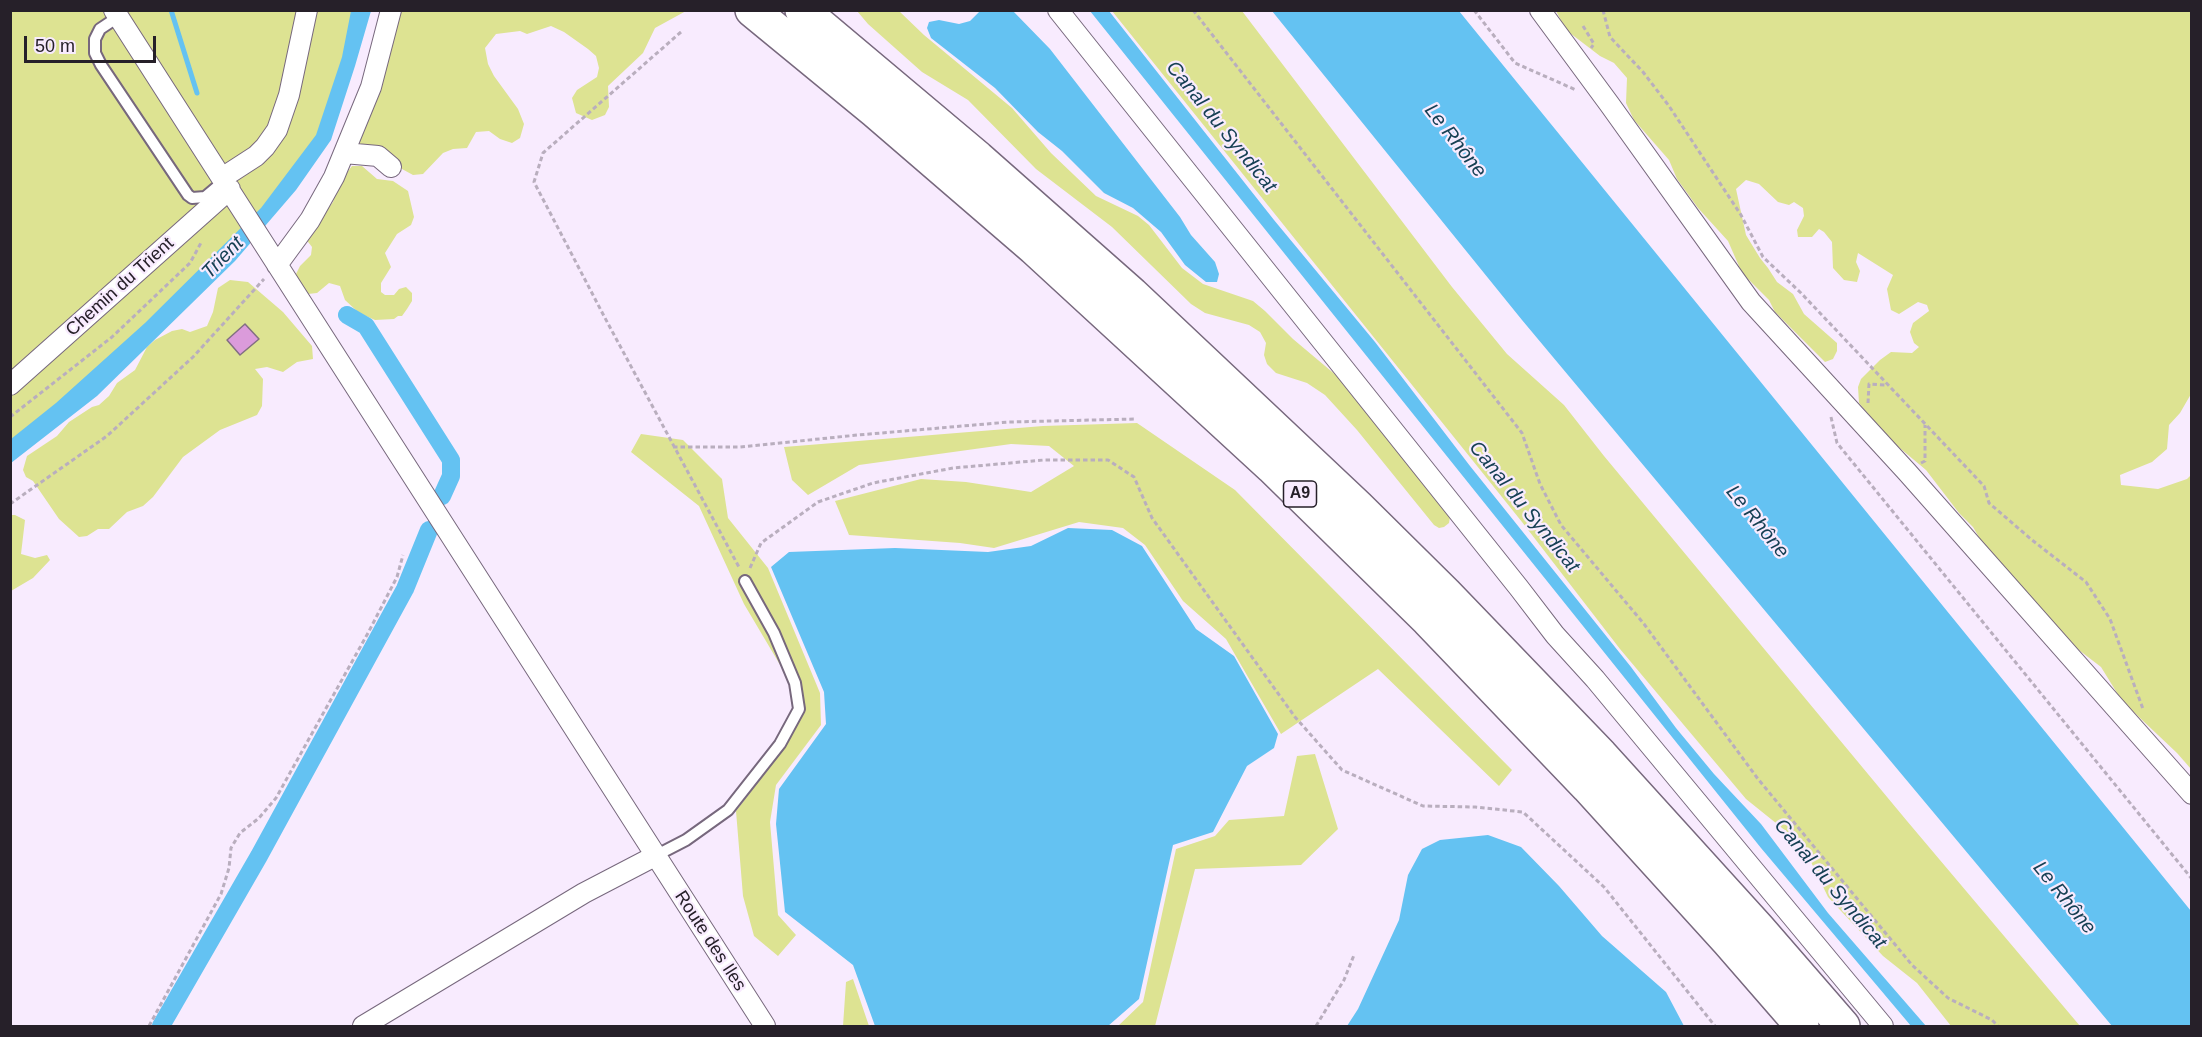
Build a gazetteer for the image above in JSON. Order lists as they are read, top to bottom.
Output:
{
  "streets": {
    "highway": ["A9"],
    "street": ["Chemin du Trient", "Route des Iles"]
  },
  "crossings": [
    ["Chemin du Trient", "Route des Iles"]
  ],
  "water": ["Canal du Syndicat", "Le Rhône", "Trient"],
  "scale_bar": "50 m"
}
